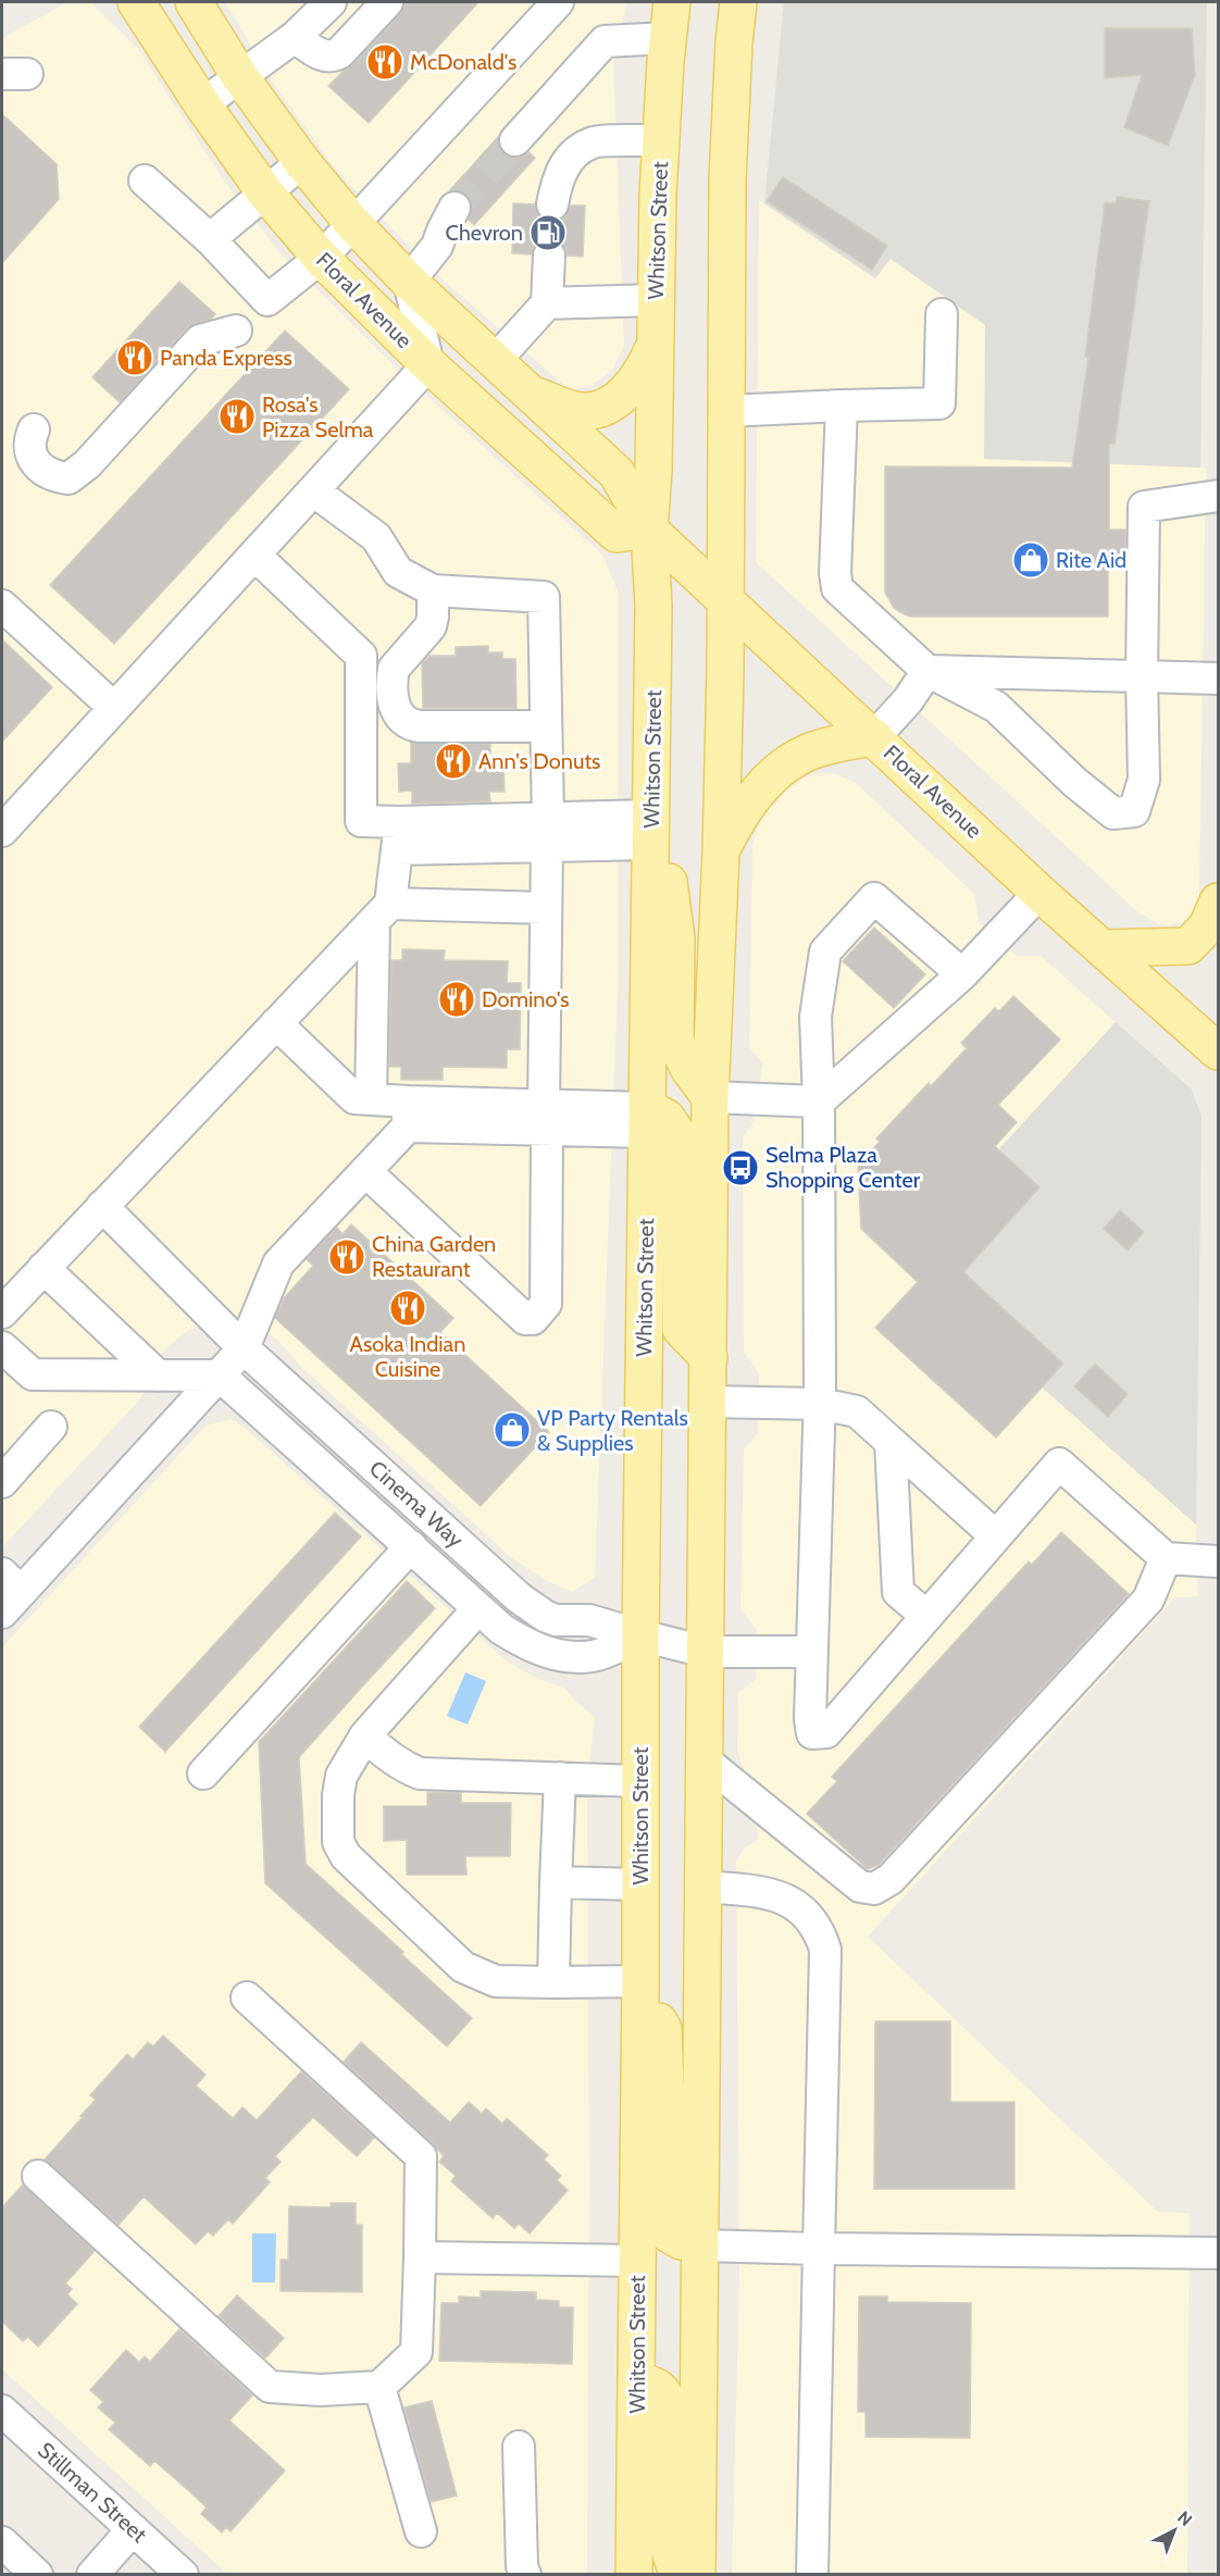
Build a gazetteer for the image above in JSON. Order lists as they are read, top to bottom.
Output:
{
  "streets": {
    "main road": ["Whitson Street", "Floral Avenue"],
    "street": ["Cinema Way", "Stillman Street"]
  },
  "crossings": [
    ["Whitson Street", "Floral Avenue"],
    ["Whitson Street", "Cinema Way"]
  ],
  "places": {
    "restaurant": [
      "McDonald's",
      "Panda Express",
      "Rosa's Pizza Selma",
      "Ann's Donuts",
      "Domino's",
      "China Garden Restaurant",
      "Asoka Indian Cuisine"
    ],
    "fuel station": ["Chevron"],
    "shop": ["Rite Aid", "VP Party Rentals & Supplies"],
    "bus stop": ["Selma Plaza Shopping Center"]
  },
  "north": "top right"
}
